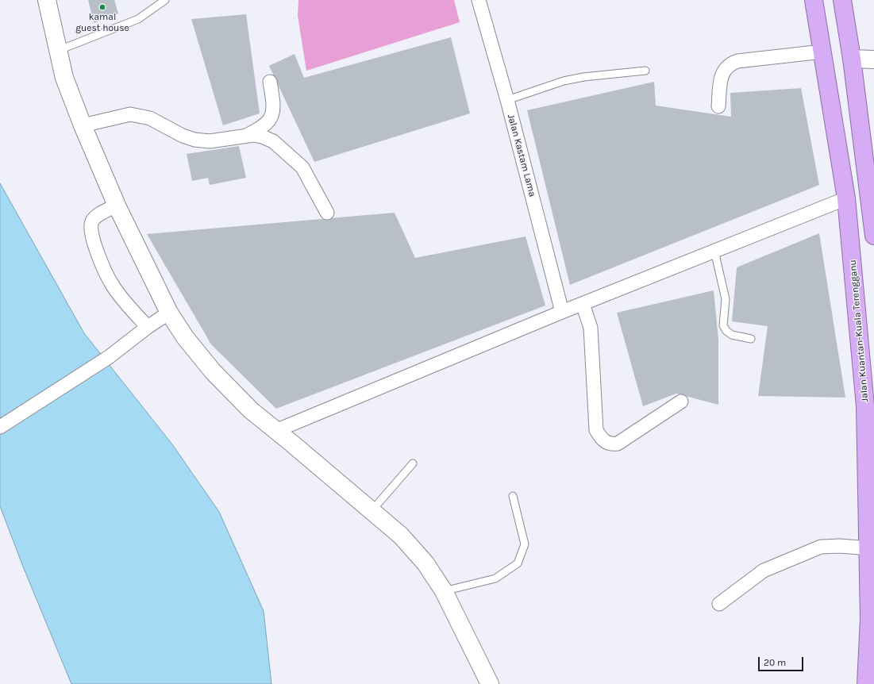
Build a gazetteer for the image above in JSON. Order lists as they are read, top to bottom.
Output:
{
  "streets": {
    "highway": ["Jalan Kuantan-Kuala Terengganu"],
    "street": ["Jalan Kastam Lama"]
  },
  "places": ["kamal guest house"],
  "scale_bar": "20 m"
}
